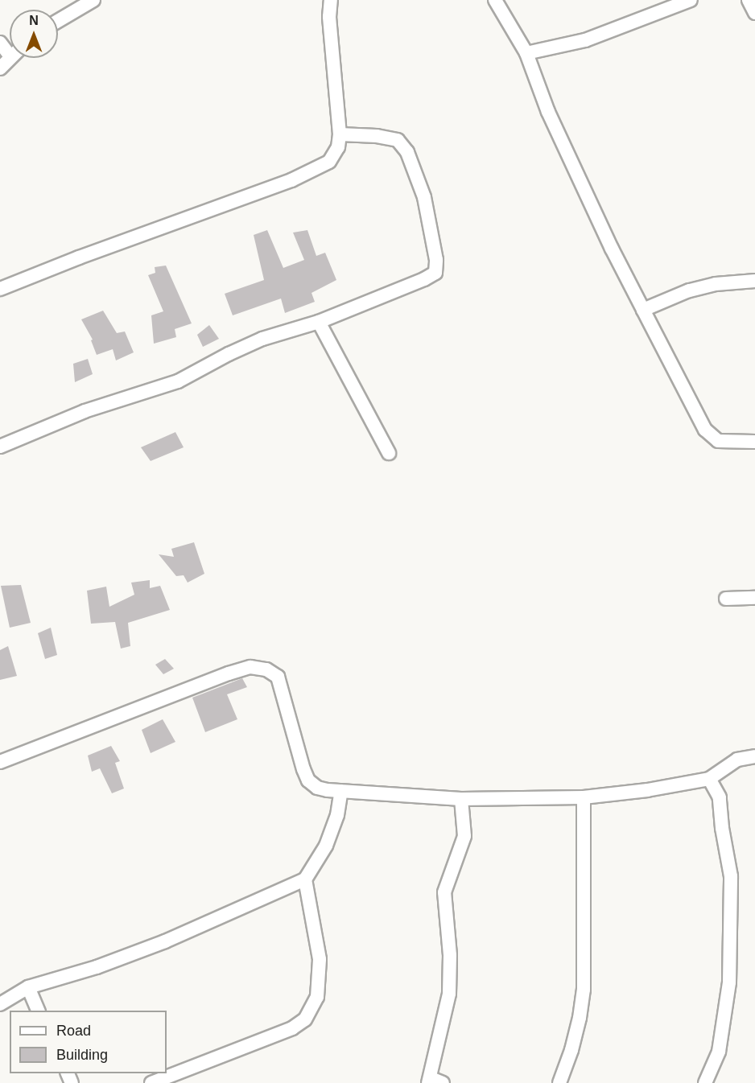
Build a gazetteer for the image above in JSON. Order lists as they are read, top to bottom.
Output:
{
  "legend": ["Road", "Building"],
  "north": "top"
}
